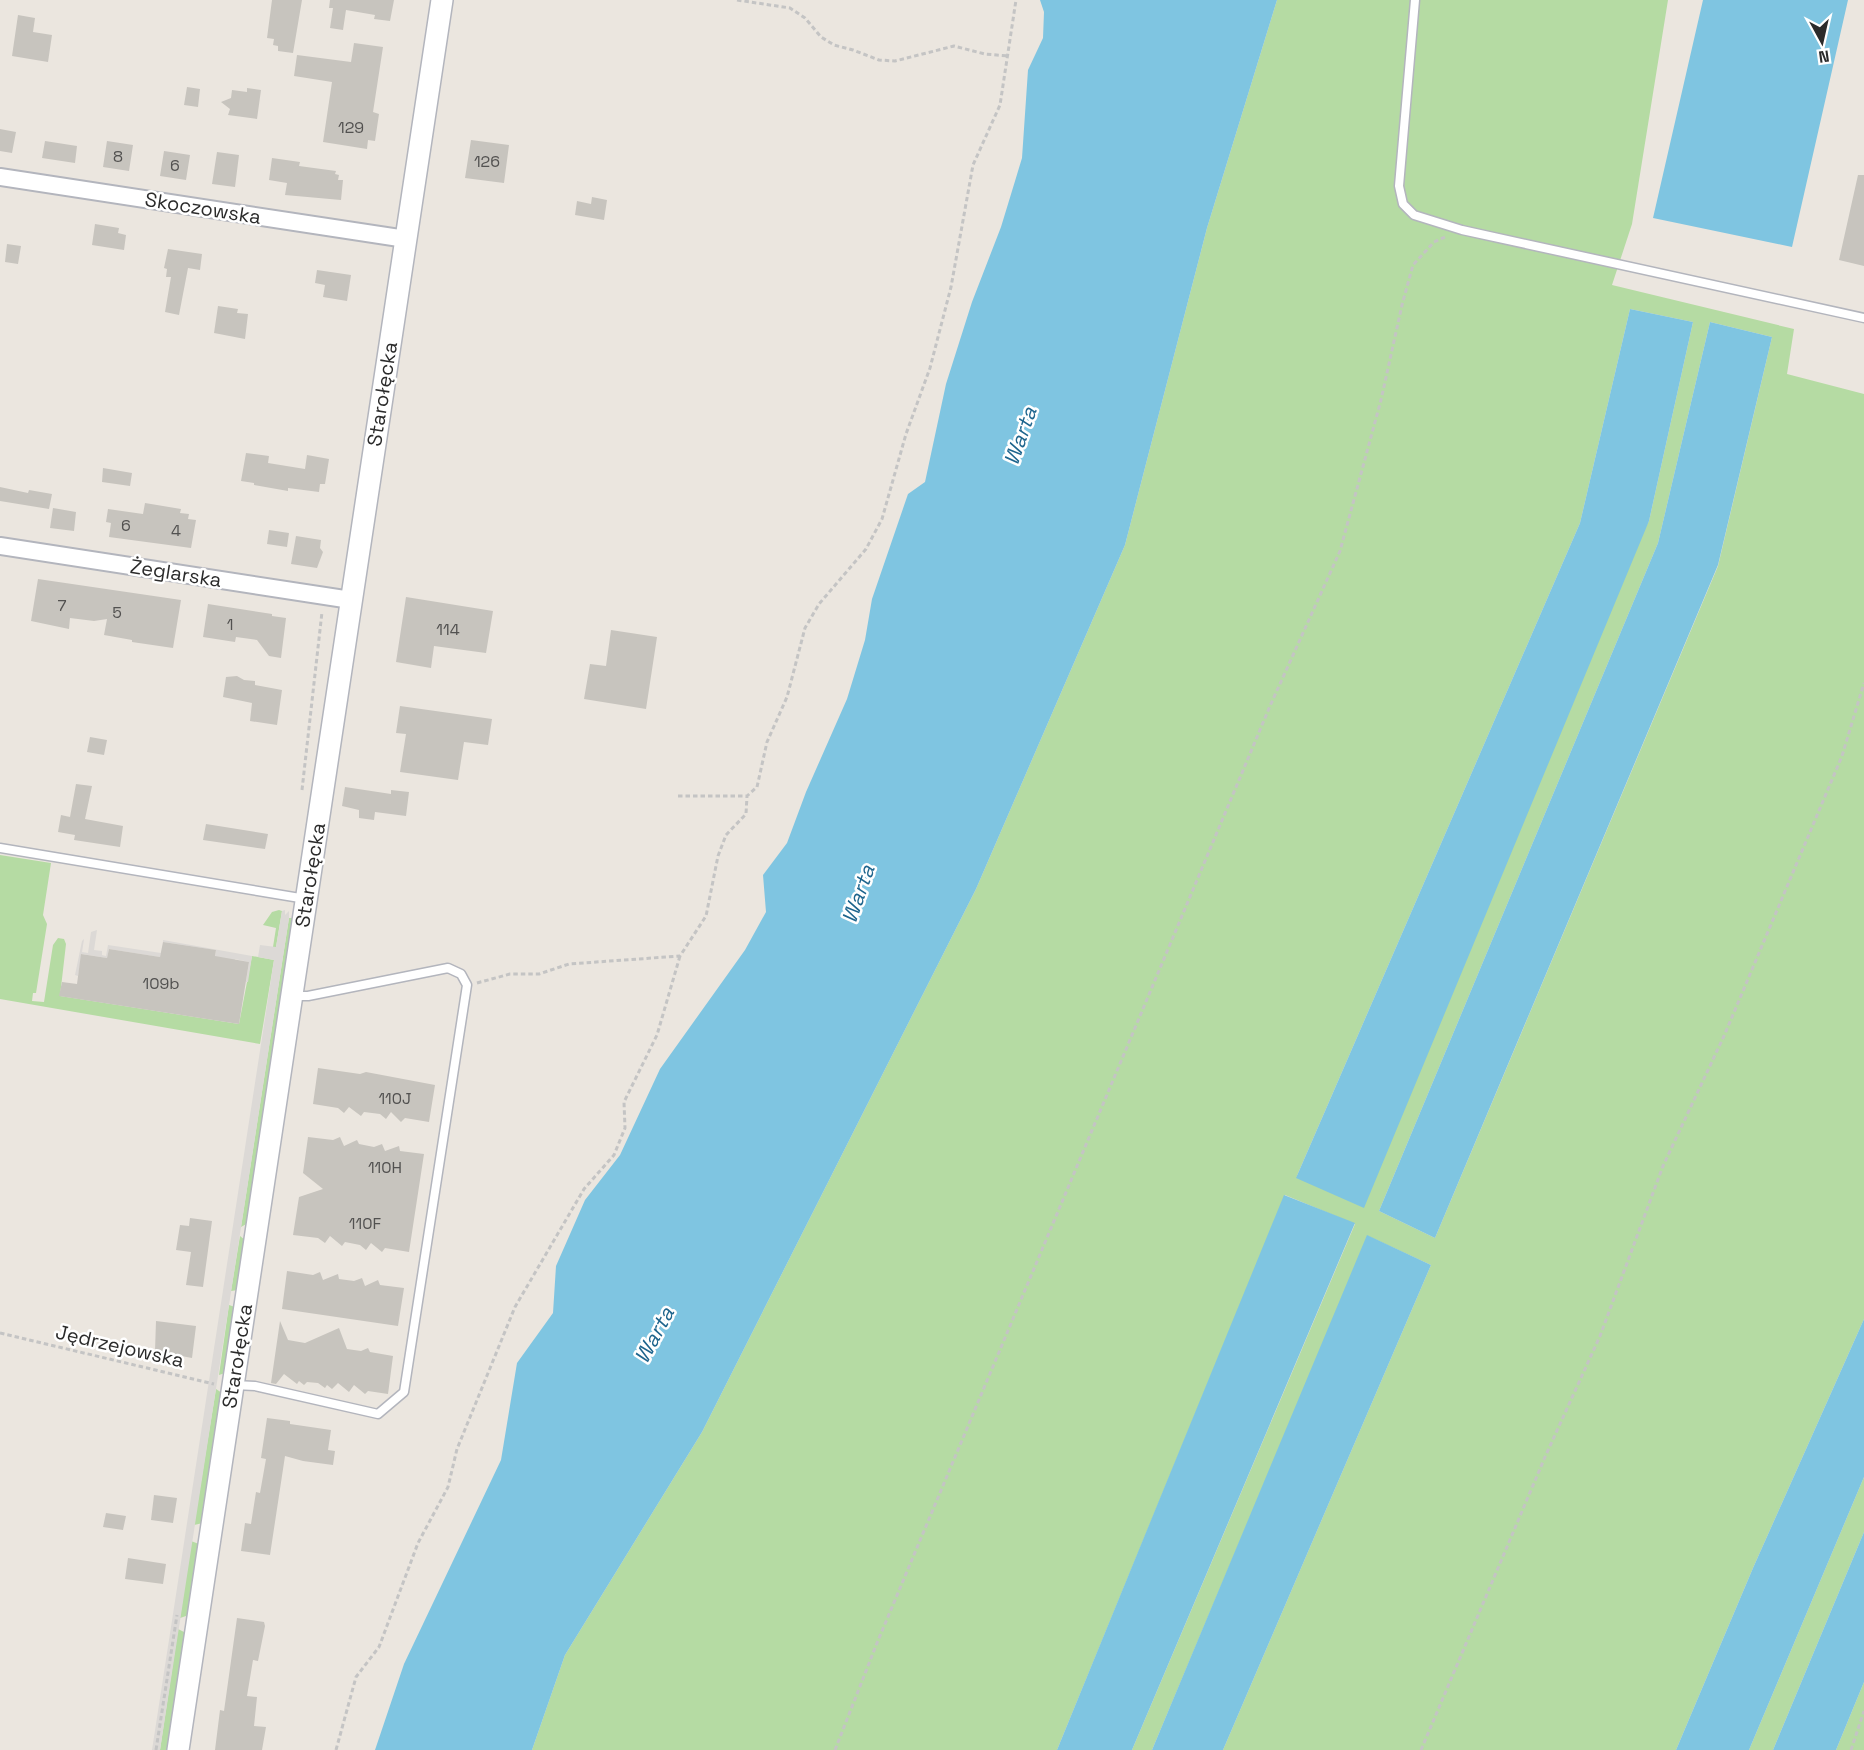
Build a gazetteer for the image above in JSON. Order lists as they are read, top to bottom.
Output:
{
  "streets": {
    "street": ["Skoczowska", "Starołęcka", "Żeglarska"],
    "path": ["Jędrzejowska"]
  },
  "crossings": [
    ["Skoczowska", "Starołęcka"],
    ["Starołęcka", "Żeglarska"],
    ["Starołęcka", "Jędrzejowska"]
  ],
  "water": ["Warta"],
  "house_numbers": [
    "129",
    "8",
    "126",
    "6",
    "6",
    "4",
    "7",
    "5",
    "1",
    "114",
    "109b",
    "110J",
    "110H",
    "110F"
  ],
  "north": "bottom"
}
